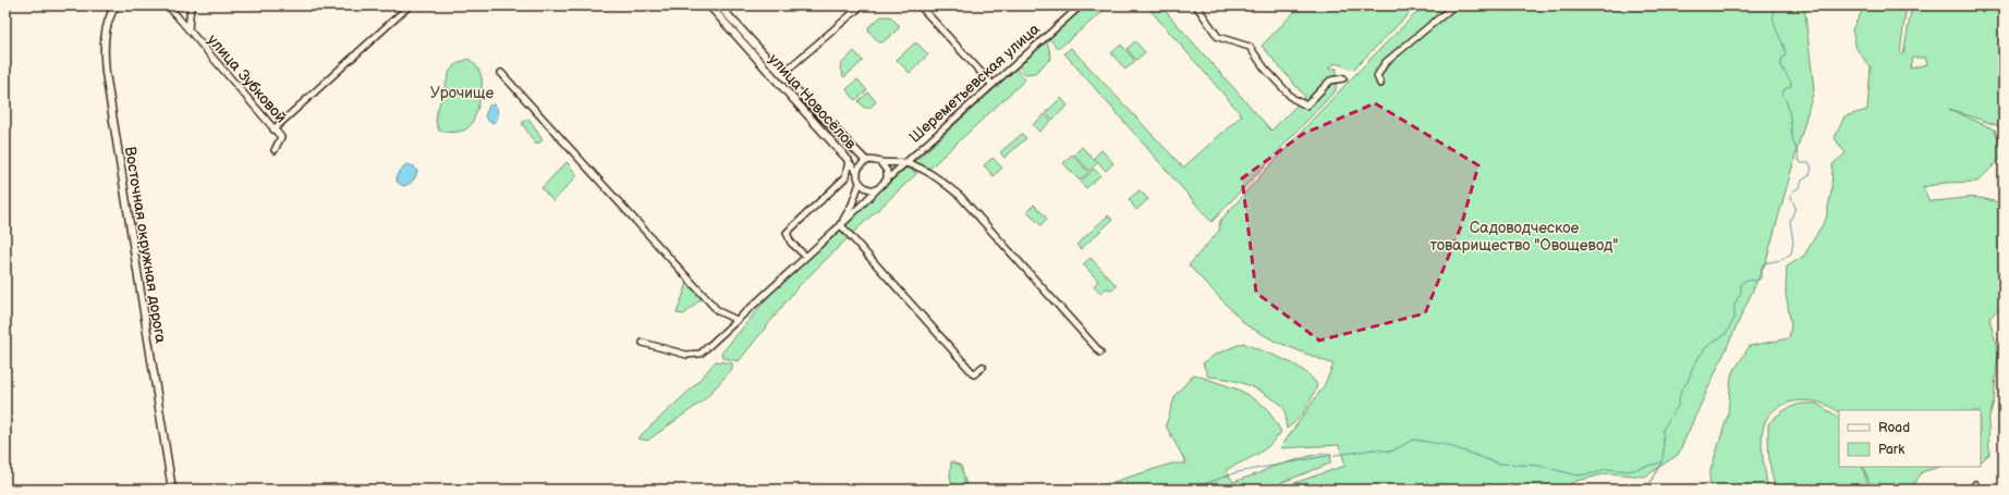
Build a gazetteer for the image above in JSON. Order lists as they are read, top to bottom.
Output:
{
  "streets": {
    "main road": ["улица Новосёлов", "Восточная окружная дорога"],
    "street": ["улица Зубковой", "Шереметьевская улица"]
  },
  "crossings": [
    ["Шереметьевская улица", "улица Новосёлов"]
  ],
  "parks": ["Урочище", "Садоводческое товарищество \"Овощевод\""],
  "legend": ["Road", "Park"]
}
